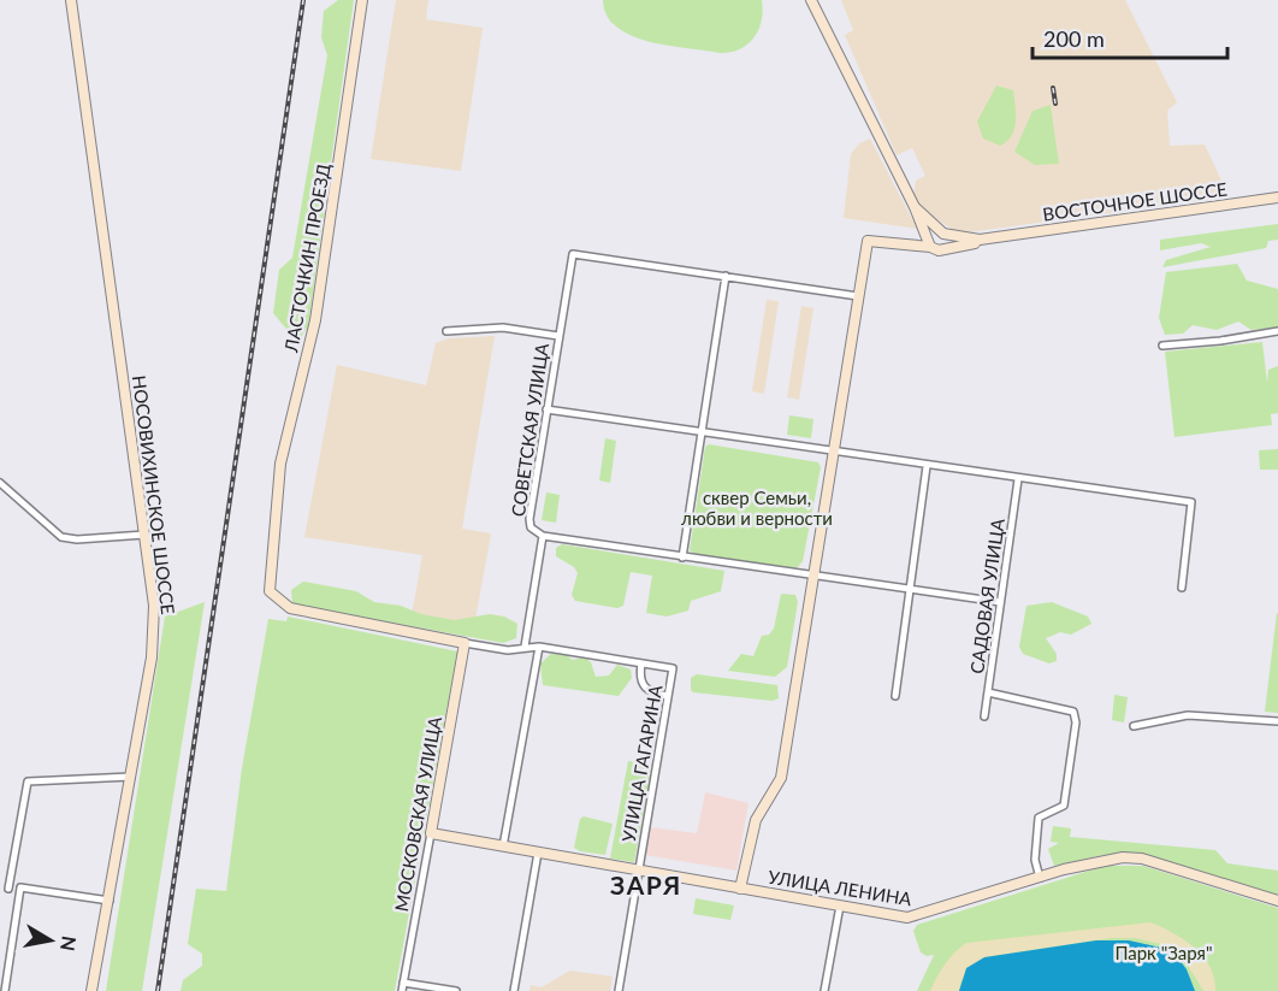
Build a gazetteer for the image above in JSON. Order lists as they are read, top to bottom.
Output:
{
  "streets": {
    "street": [
      "ВОСТОЧНОЕ ШОССЕ",
      "ЛАСТОЧКИН ПРОЕЗД",
      "СОВЕТСКАЯ УЛИЦА",
      "НОСОВИХИНСКОЕ ШОССЕ",
      "САДОВАЯ УЛИЦА",
      "УЛИЦА ГАГАРИНА",
      "МОСКОВСКАЯ УЛИЦА",
      "УЛИЦА ЛЕНИНА"
    ]
  },
  "crossings": [
    ["ЛАСТОЧКИН ПРОЕЗД", "МОСКОВСКАЯ УЛИЦА"],
    ["УЛИЦА ГАГАРИНА", "УЛИЦА ЛЕНИНА"],
    ["МОСКОВСКАЯ УЛИЦА", "УЛИЦА ЛЕНИНА"]
  ],
  "districts": ["ЗАРЯ"],
  "parks": ["сквер Семьи, любви и верности", "Парк \"Заря\""],
  "scale_bar": "200 m",
  "north": "right"
}
